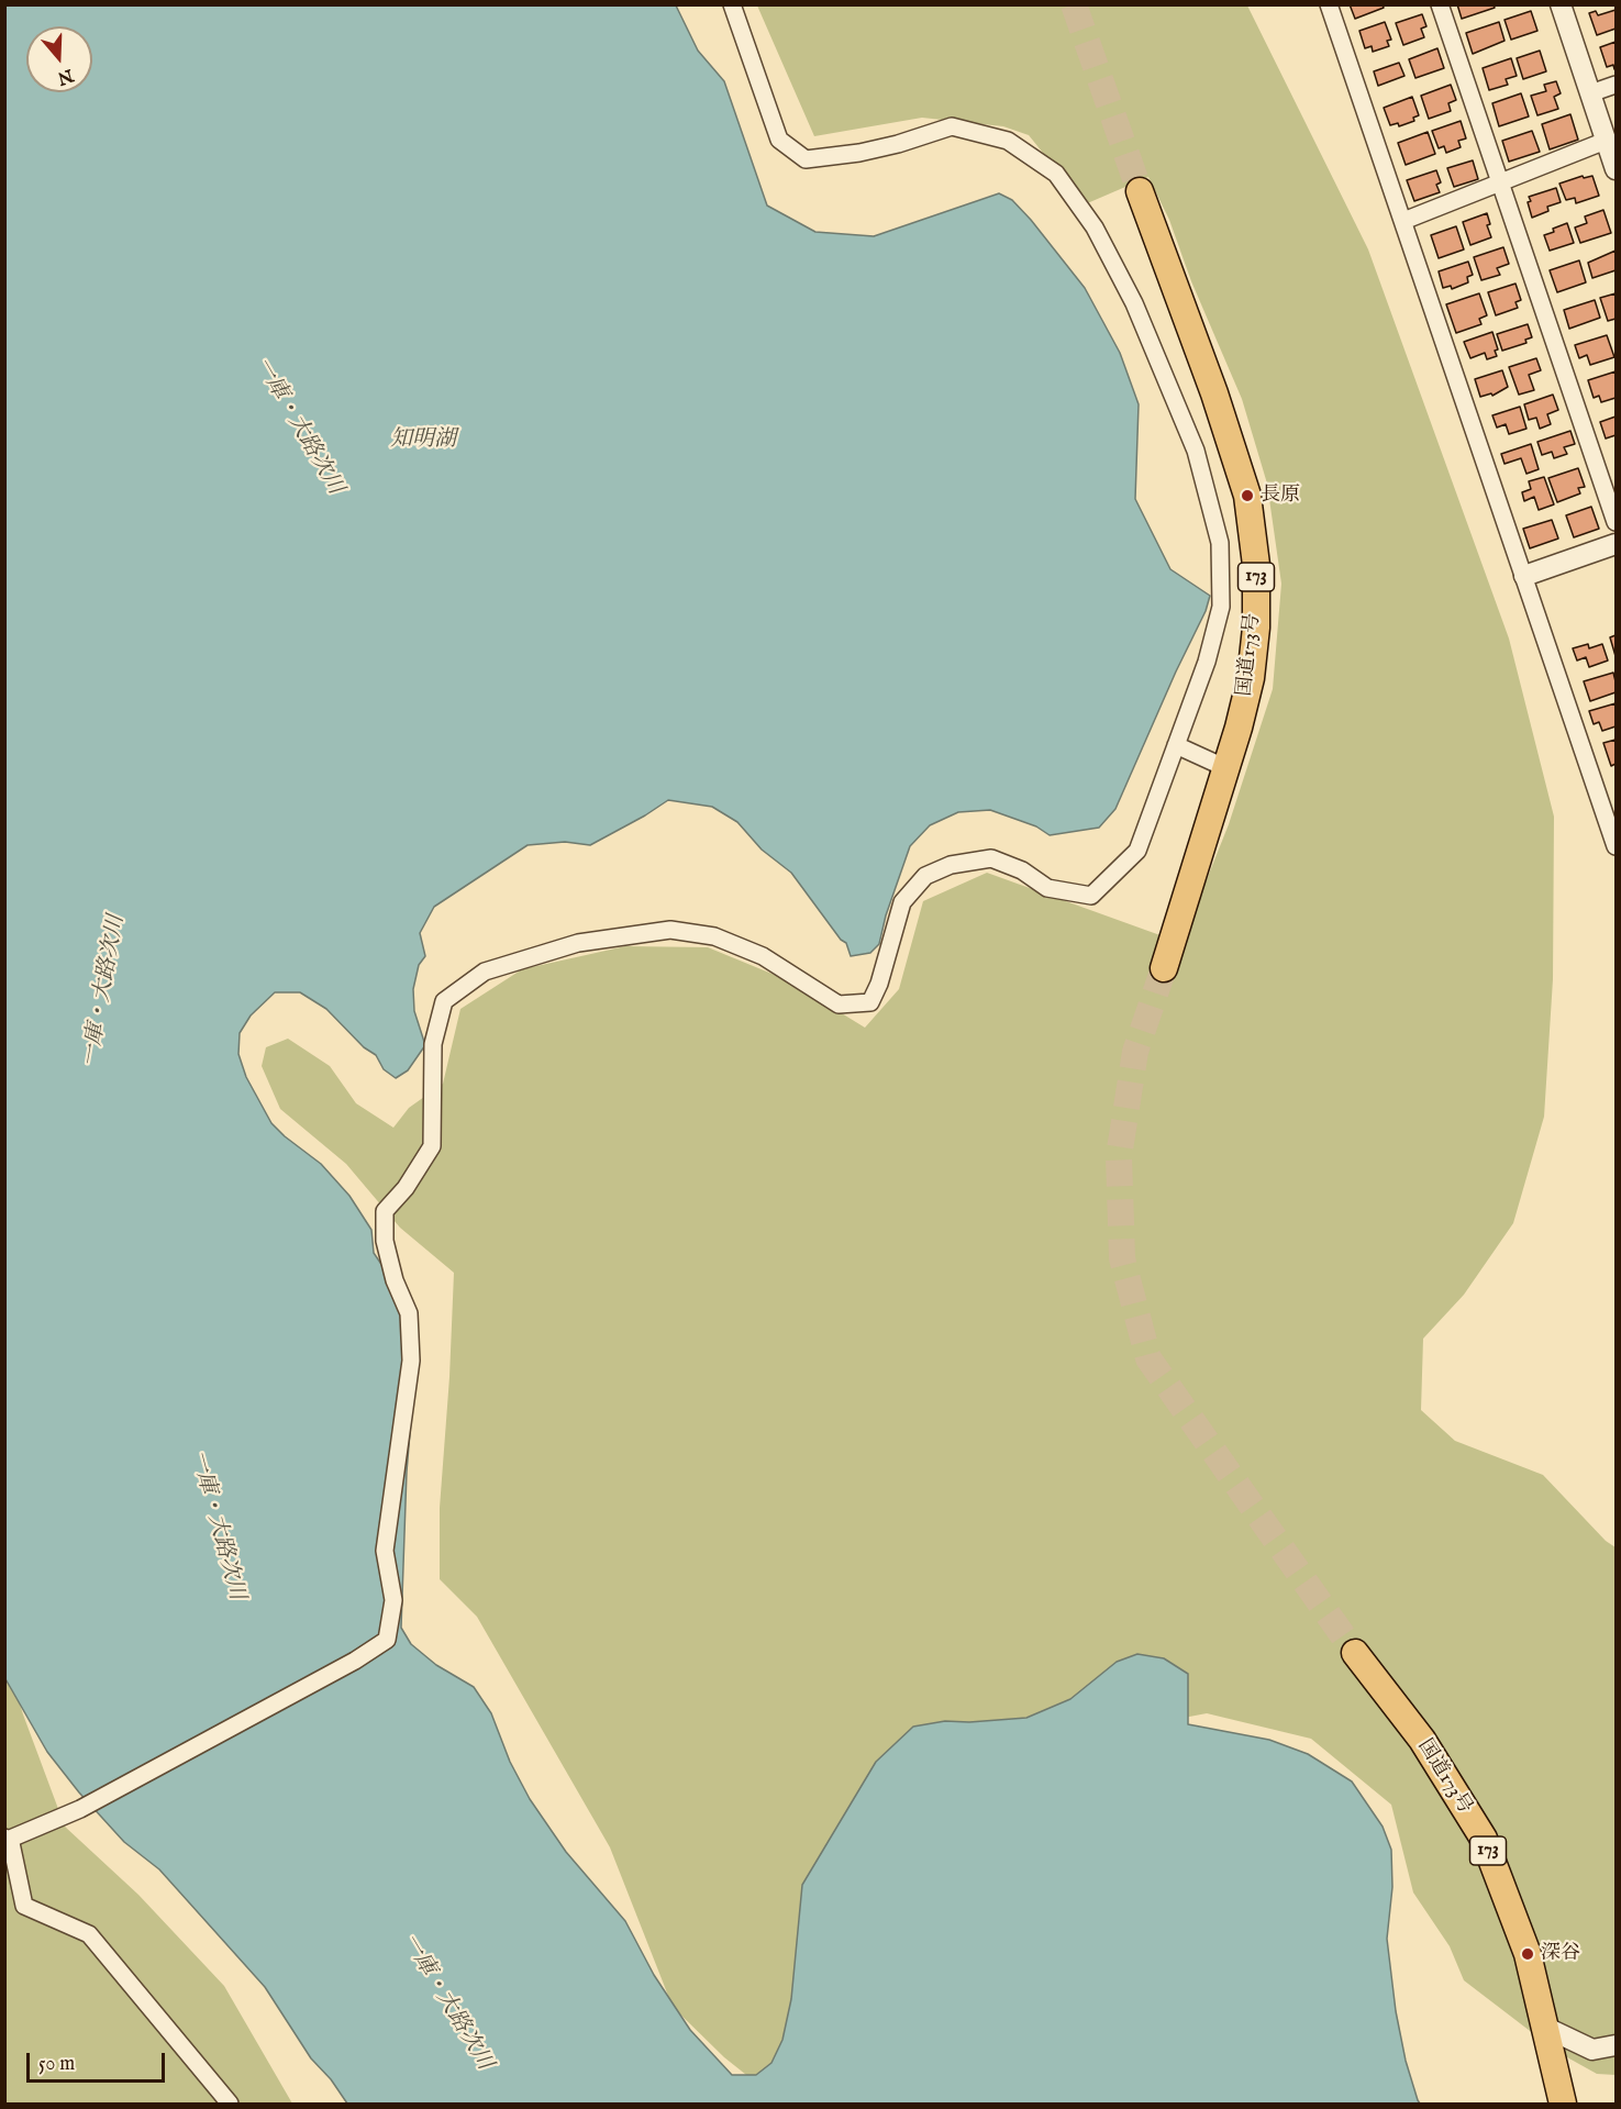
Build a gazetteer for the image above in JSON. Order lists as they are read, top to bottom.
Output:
{
  "streets": {
    "highway": ["173", "国道173号"]
  },
  "water": ["一庫・大路次川", "知明湖"],
  "places": ["長原", "深谷"],
  "scale_bar": "50 m",
  "north": "bottom"
}
